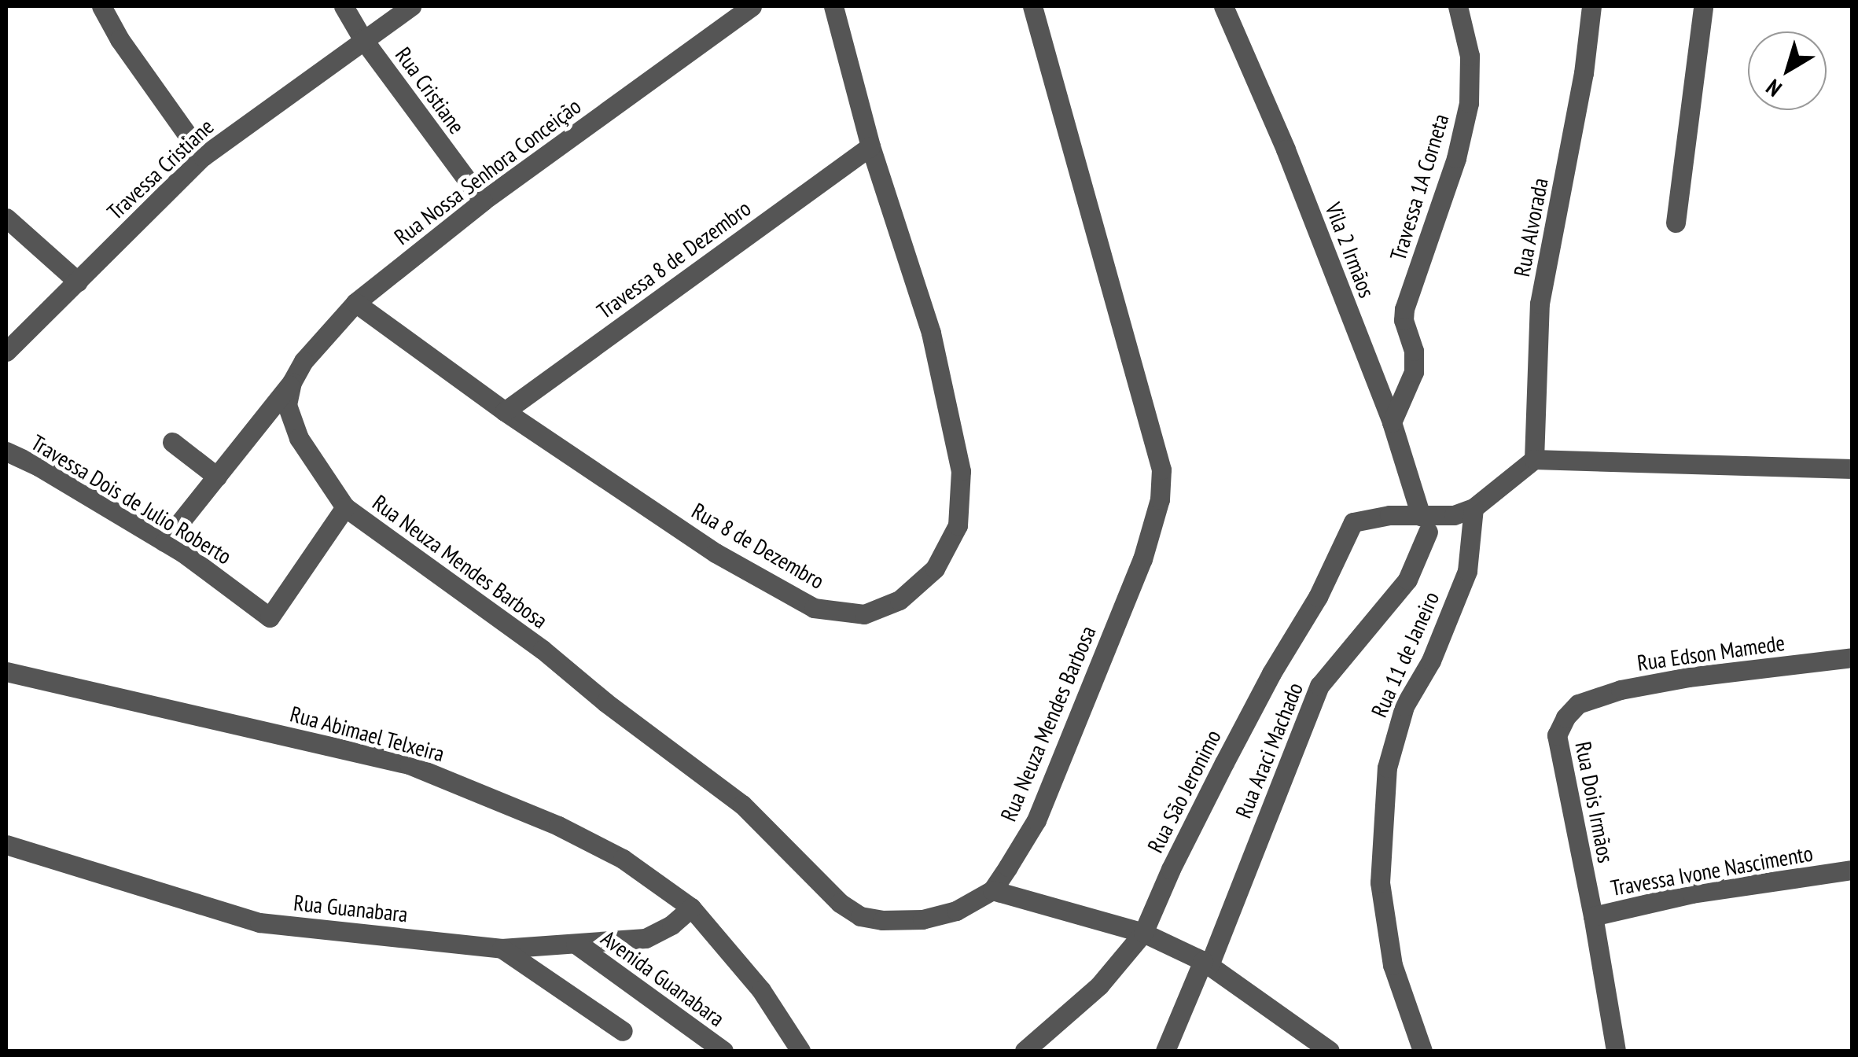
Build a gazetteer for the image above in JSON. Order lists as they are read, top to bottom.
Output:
{
  "streets": {
    "street": [
      "Rua Cristiane",
      "Travessa Cristiane",
      "Rua Nossa Senhora Conceição",
      "Travessa 1A Corneta",
      "Rua Alvorada",
      "Vila 2 Irmãos",
      "Travessa 8 de Dezembro",
      "Travessa Dois de Julio Roberto",
      "Rua 8 de Dezembro",
      "Rua Neuza Mendes Barbosa",
      "Rua Edson Mamede",
      "Rua 11 de Janeiro",
      "Rua Abimael Telxeira",
      "Rua Araci Machado",
      "Rua São Jeronimo",
      "Rua Dois Irmãos",
      "Travessa Ivone Nascimento",
      "Rua Guanabara",
      "Avenida Guanabara"
    ]
  },
  "crossings": [
    ["Rua Cristiane", "Travessa Cristiane"],
    ["Rua Cristiane", "Rua Nossa Senhora Conceição"],
    ["Rua Nossa Senhora Conceição", "Rua 8 de Dezembro"],
    ["Rua Nossa Senhora Conceição", "Rua Neuza Mendes Barbosa"],
    ["Travessa 1A Corneta", "Vila 2 Irmãos"],
    ["Vila 2 Irmãos", "Rua Araci Machado"],
    ["Vila 2 Irmãos", "Rua São Jeronimo"],
    ["Travessa 8 de Dezembro", "Rua 8 de Dezembro"],
    ["Travessa Dois de Julio Roberto", "Rua Neuza Mendes Barbosa"],
    ["Rua Edson Mamede", "Rua Dois Irmãos"],
    ["Rua Abimael Telxeira", "Rua Guanabara"],
    ["Rua Araci Machado", "Rua São Jeronimo"],
    ["Rua Dois Irmãos", "Travessa Ivone Nascimento"],
    ["Rua Guanabara", "Avenida Guanabara"]
  ],
  "north": "bottom left"
}
